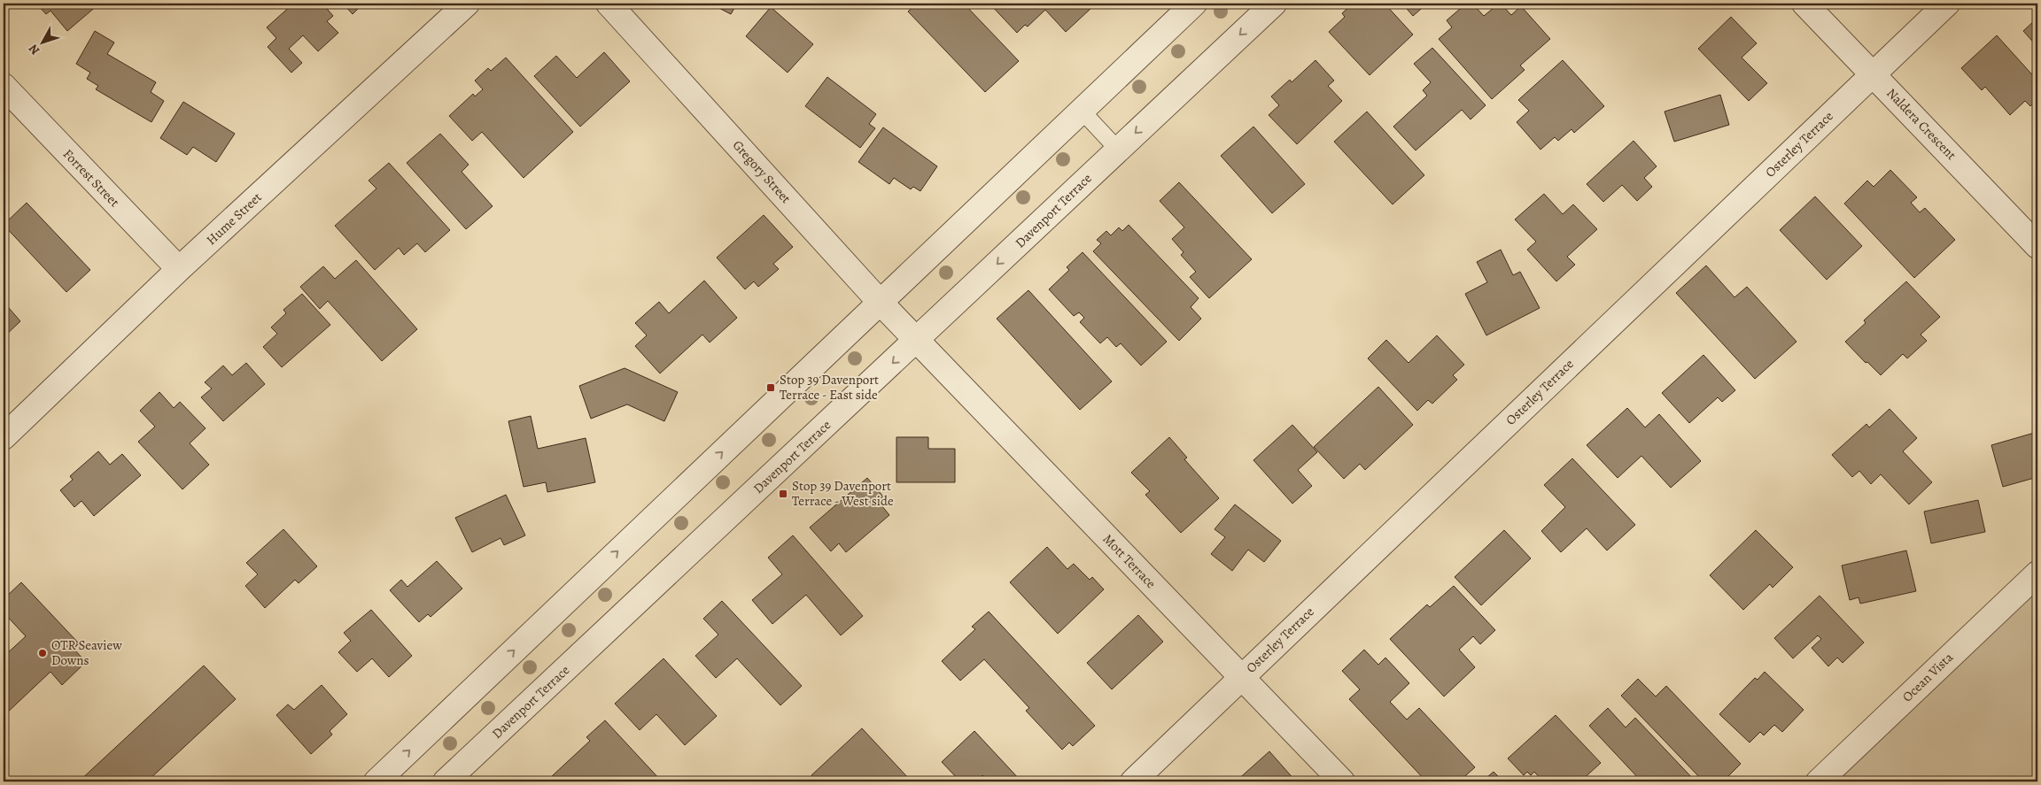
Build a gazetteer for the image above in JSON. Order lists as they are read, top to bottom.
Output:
{
  "streets": {
    "street": [
      "Naldera Crescent",
      "Osterley Terrace",
      "Gregory Street",
      "Forrest Street",
      "Davenport Terrace",
      "Hume Street",
      "Mott Terrace",
      "Ocean Vista"
    ]
  },
  "crossings": [
    ["Naldera Crescent", "Osterley Terrace"],
    ["Osterley Terrace", "Mott Terrace"],
    ["Gregory Street", "Davenport Terrace"],
    ["Gregory Street", "Mott Terrace"],
    ["Forrest Street", "Hume Street"],
    ["Davenport Terrace", "Mott Terrace"]
  ],
  "places": {
    "transit": ["Stop 39 Davenport Terrace - East side", "Stop 39 Davenport Terrace - West side"],
    "other": ["OTR Seaview Downs"]
  },
  "north": "bottom left"
}
